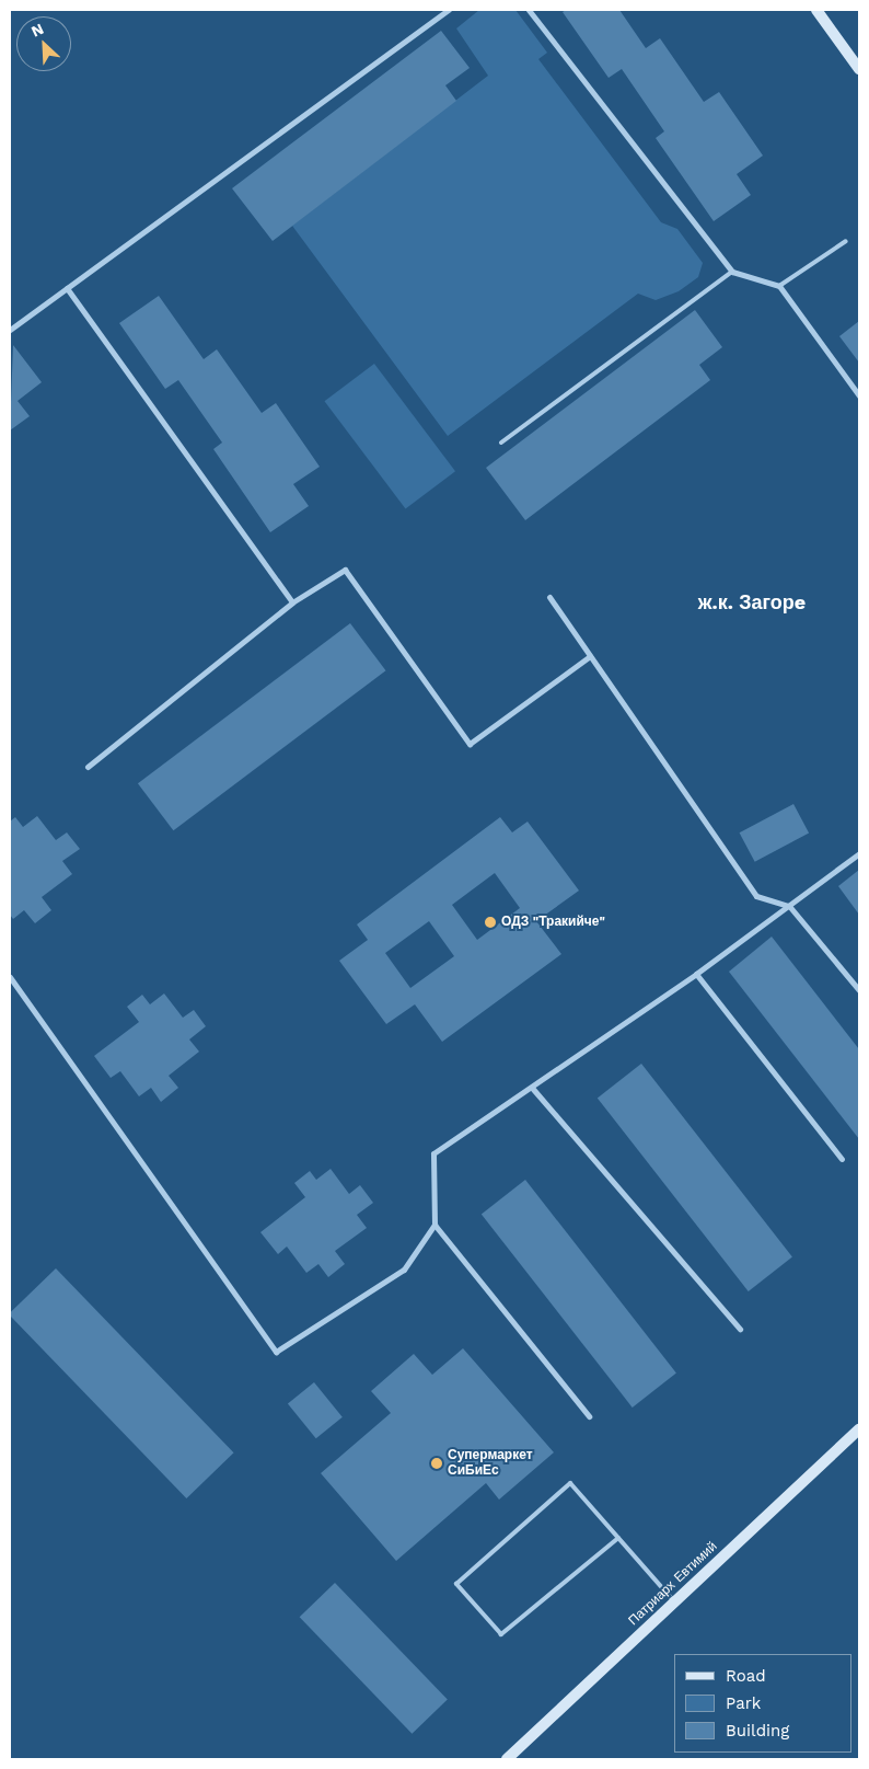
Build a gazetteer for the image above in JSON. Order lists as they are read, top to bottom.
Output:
{
  "streets": {
    "main road": ["Патриарх Евтимий"]
  },
  "districts": ["ж.к. Загорe"],
  "places": ["ОДЗ \"Тракийче\"", "Супермаркет СиБиЕс"],
  "legend": ["Road", "Park", "Building"],
  "north": "top left"
}
